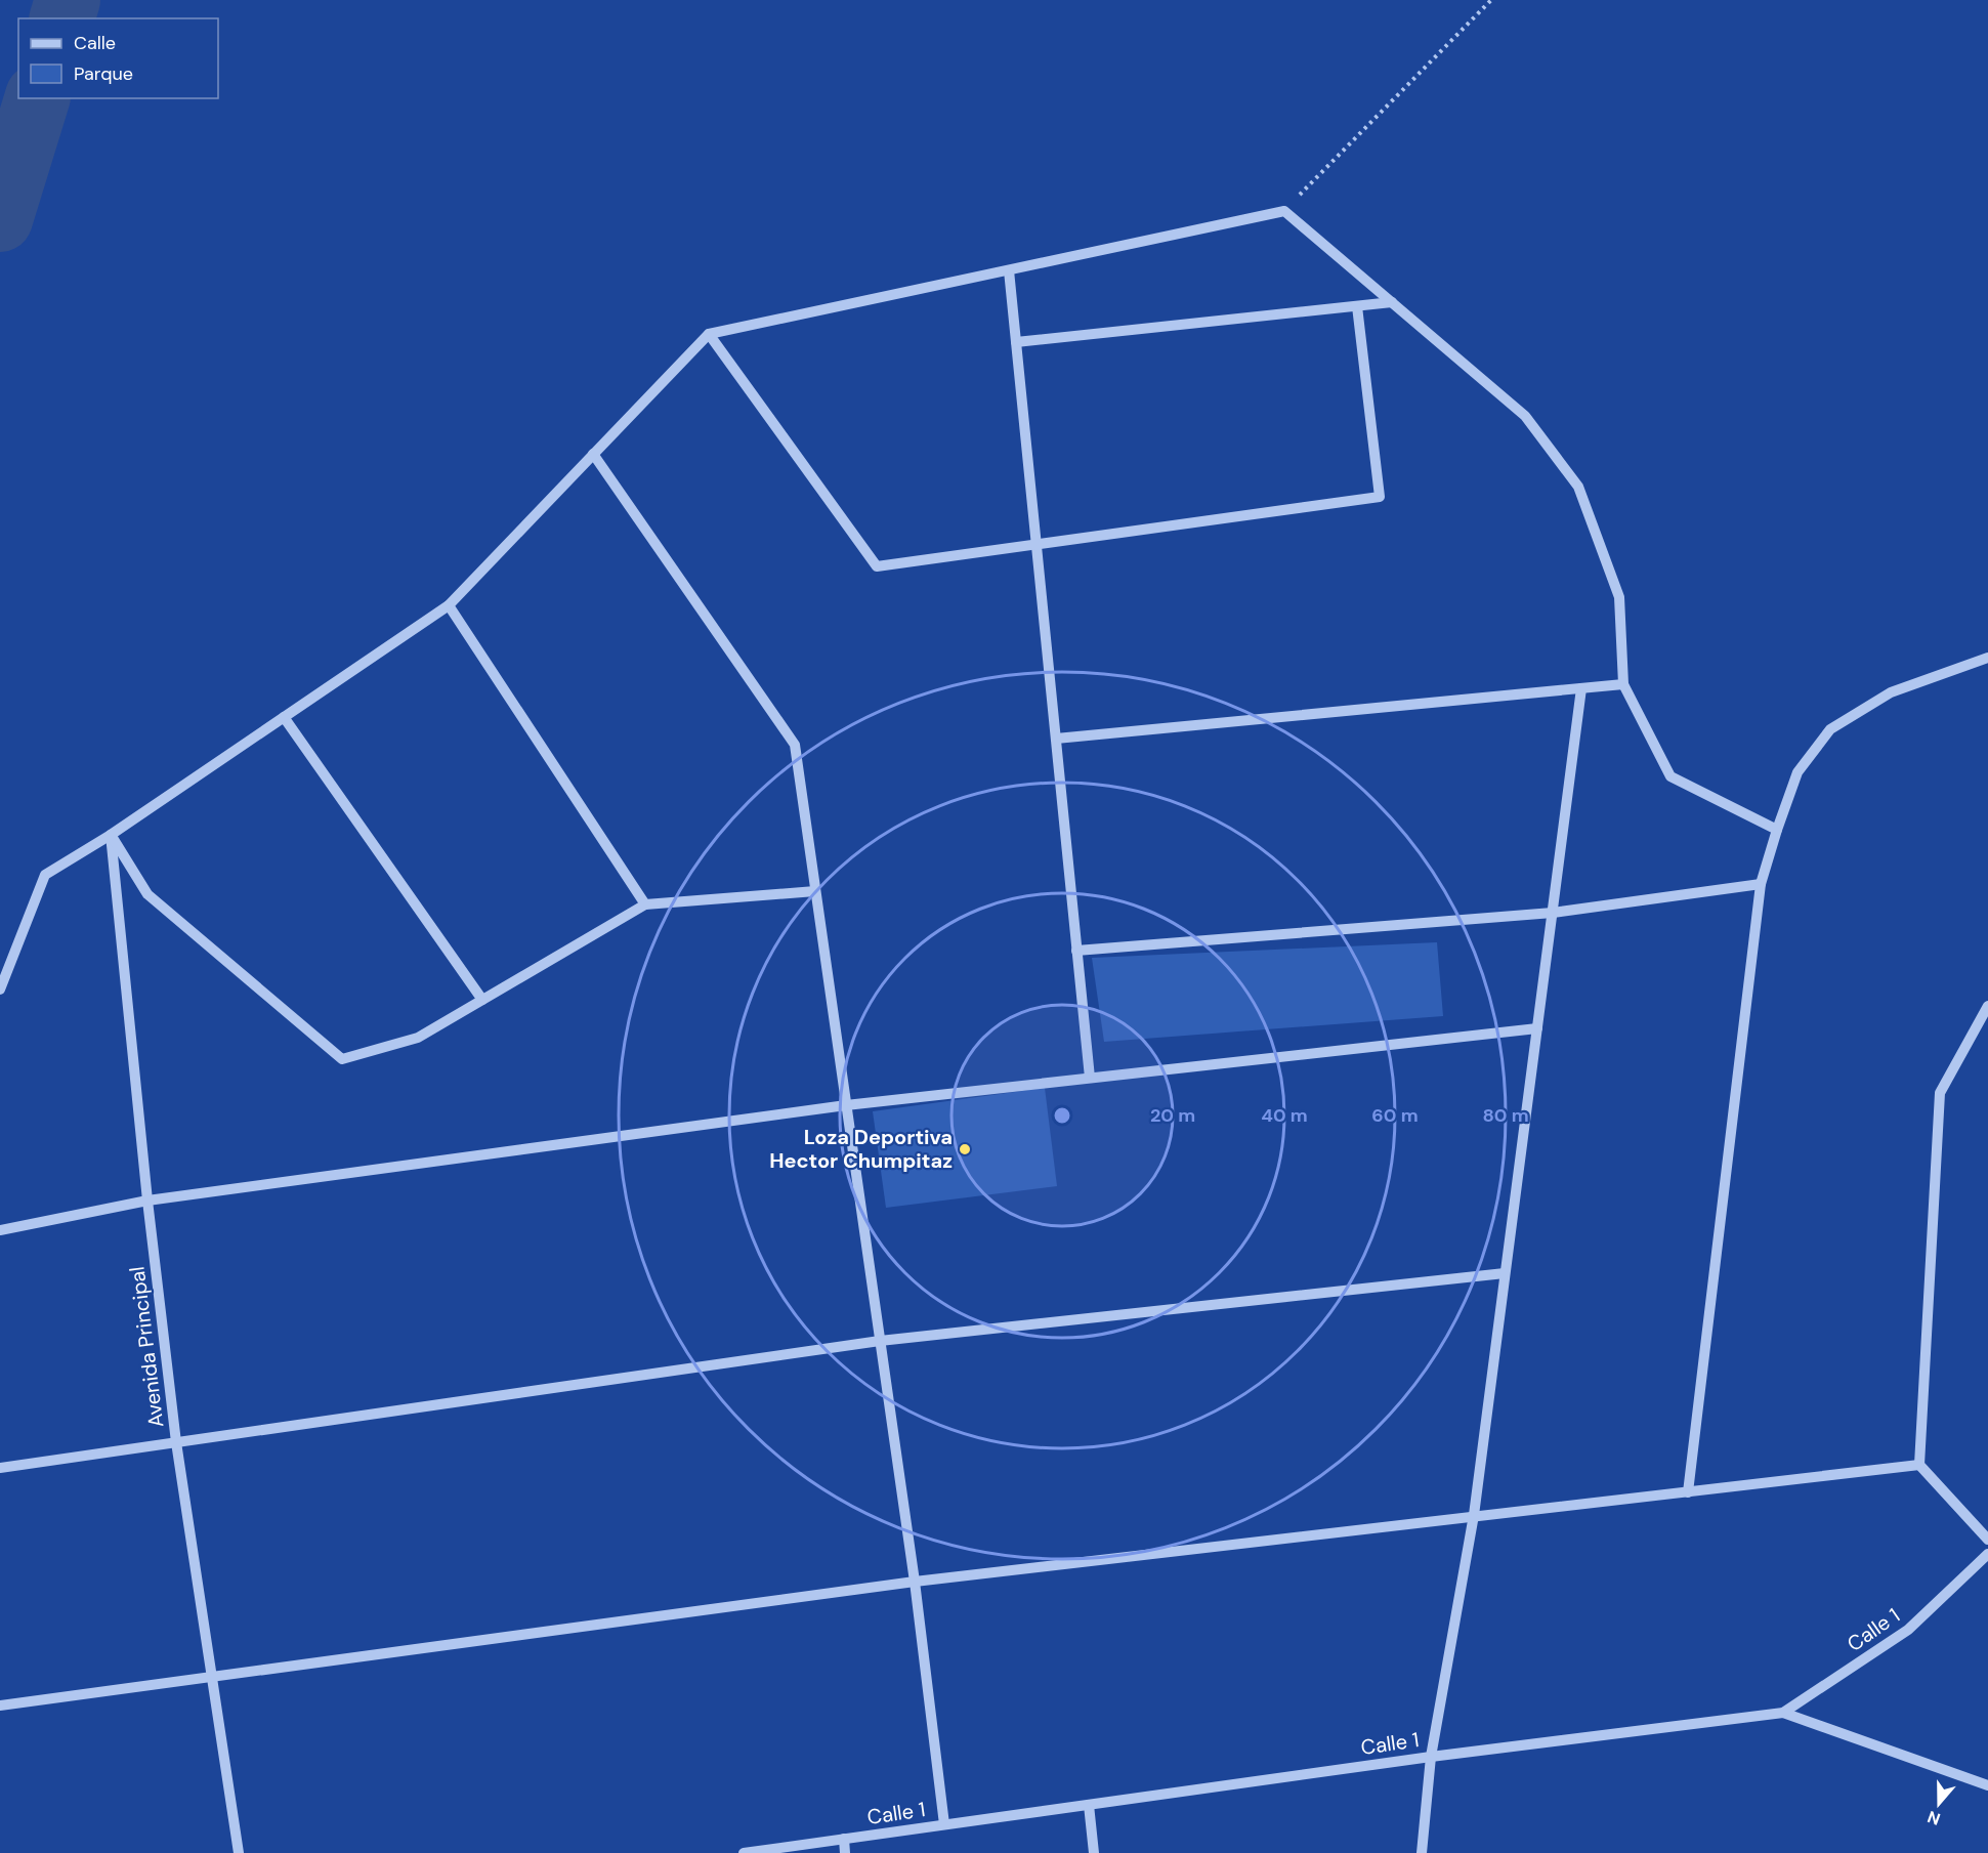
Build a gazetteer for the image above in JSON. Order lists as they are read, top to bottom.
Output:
{
  "streets": {
    "street": ["Avenida Principal", "Calle 1"]
  },
  "places": ["Loza Deportiva Hector Chumpitaz"],
  "legend": ["Calle", "Parque"],
  "north": "bottom",
  "rings": [
    "20 m",
    "40 m",
    "60 m",
    "80 m"
  ]
}
